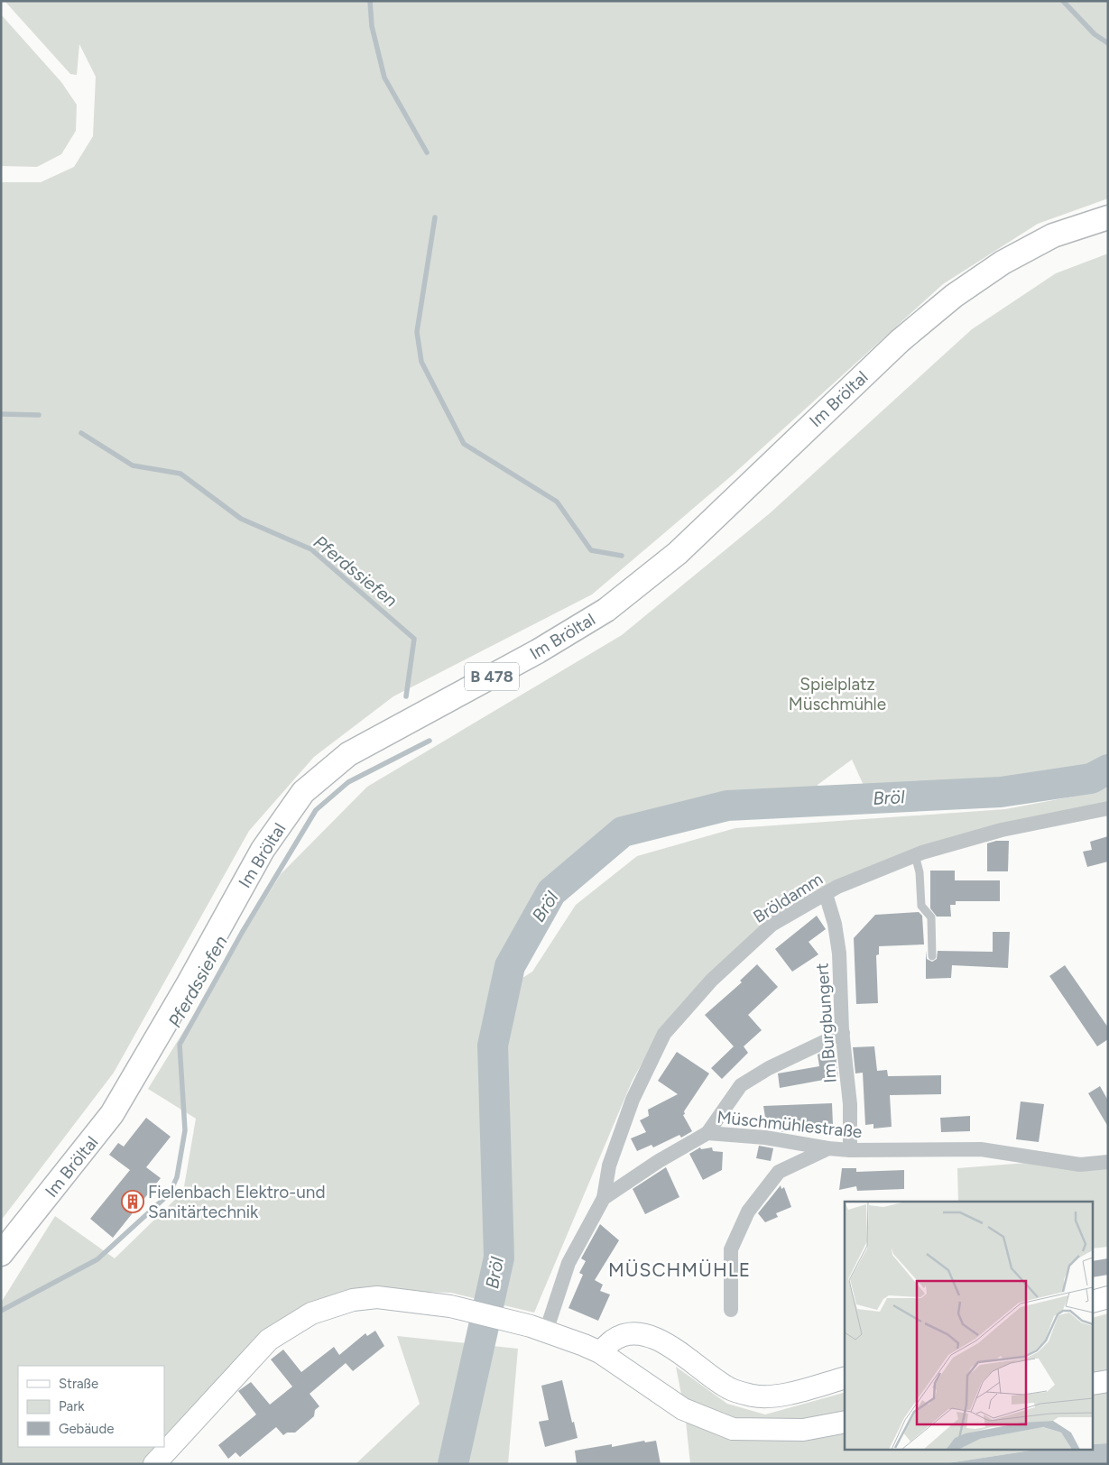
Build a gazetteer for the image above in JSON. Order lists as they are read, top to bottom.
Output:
{
  "streets": {
    "main road": ["Im Bröltal", "B 478"],
    "street": ["Bröldamm", "Im Burgbungert", "Müschmühlestraße"]
  },
  "crossings": [
    ["Bröldamm", "Im Burgbungert"],
    ["Bröldamm", "Müschmühlestraße"],
    ["Im Burgbungert", "Müschmühlestraße"]
  ],
  "districts": ["MÜSCHMÜHLE"],
  "water": ["Pferdssiefen", "Bröl"],
  "parks": ["Spielplatz Müschmühle"],
  "places": {
    "building": ["Fielenbach Elektro-und Sanitärtechnik"]
  },
  "legend": ["Straße", "Park", "Gebäude"]
}
